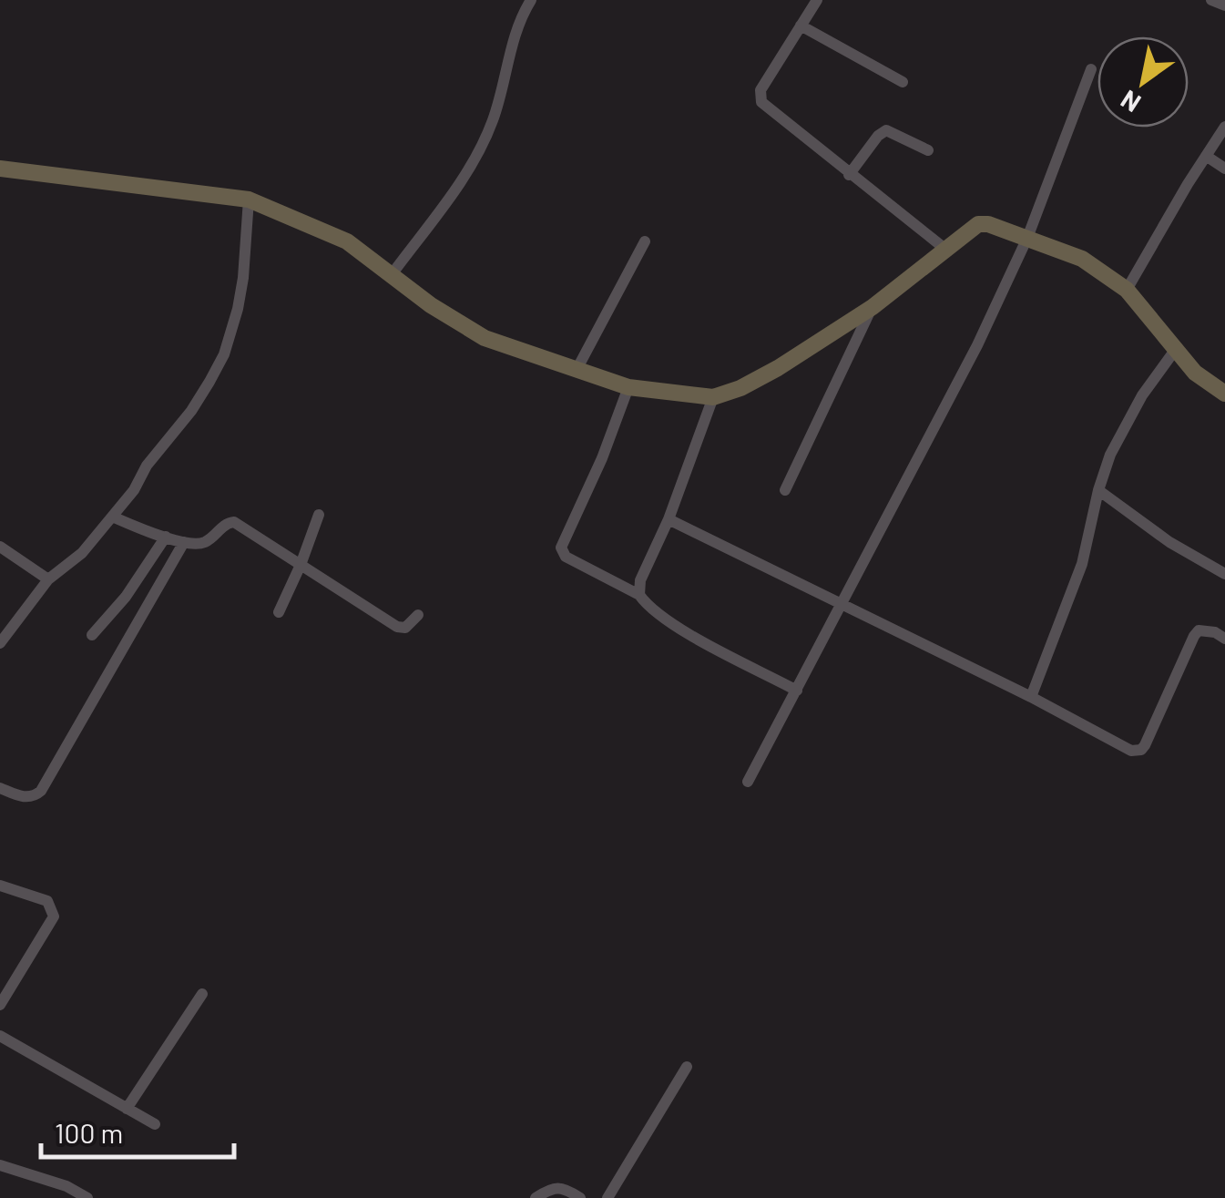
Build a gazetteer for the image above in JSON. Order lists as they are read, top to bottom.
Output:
{
  "scale_bar": "100 m",
  "north": "bottom left"
}
